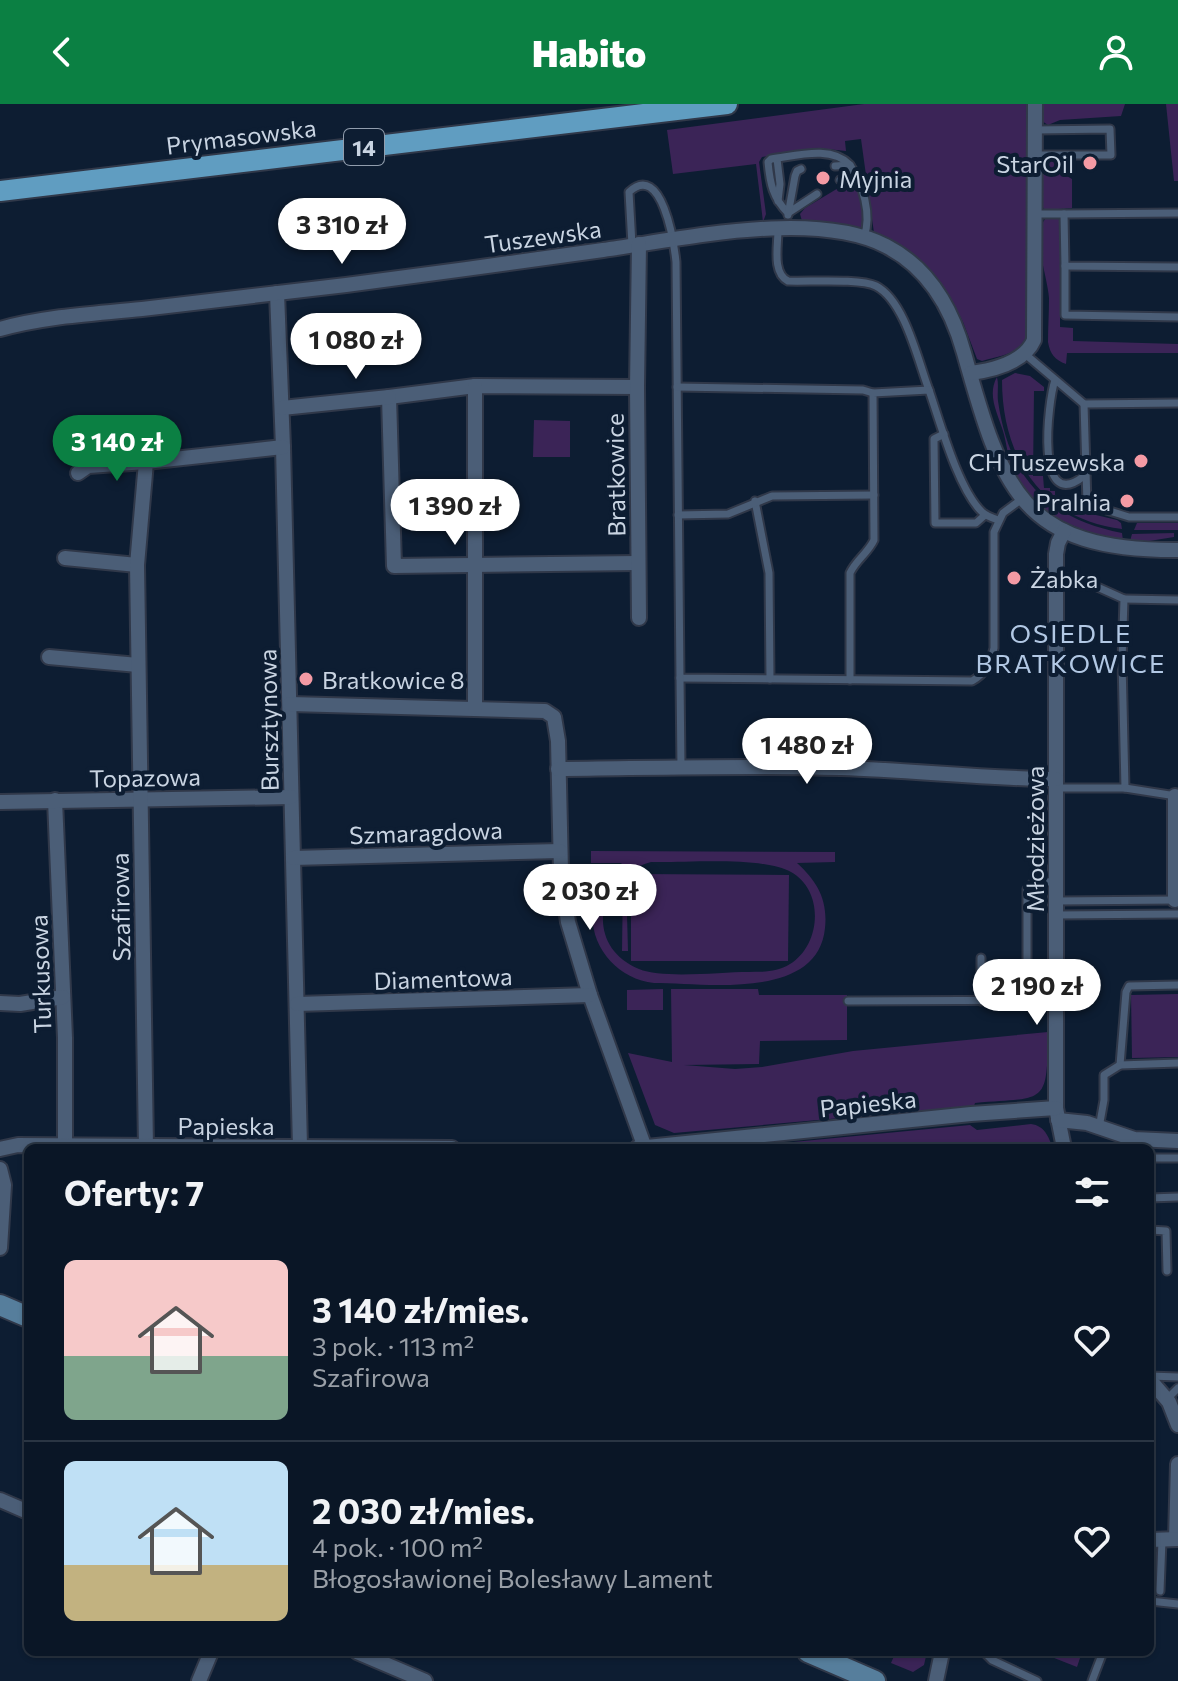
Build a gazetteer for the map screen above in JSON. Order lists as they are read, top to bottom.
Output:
{
  "streets": {
    "main road": ["Prymasowska", "14"],
    "street": [
      "Tuszewska",
      "Bratkowice",
      "Bursztynowa",
      "Topazowa",
      "Szmaragdowa",
      "Młodzieżowa",
      "Szafirowa",
      "Turkusowa",
      "Diamentowa",
      "Papieska"
    ]
  },
  "crossings": [
    ["Tuszewska", "Bratkowice"],
    ["Tuszewska", "Bursztynowa"],
    ["Tuszewska", "Młodzieżowa"],
    ["Bratkowice", "Bursztynowa"],
    ["Bursztynowa", "Topazowa"],
    ["Bursztynowa", "Szmaragdowa"],
    ["Bursztynowa", "Diamentowa"],
    ["Topazowa", "Szafirowa"],
    ["Topazowa", "Turkusowa"],
    ["Młodzieżowa", "Papieska"]
  ],
  "districts": ["OSIEDLE BRATKOWICE"],
  "places": [
    "StarOil",
    "Myjnia",
    "CH Tuszewska",
    "Pralnia",
    "Żabka",
    "Bratkowice 8"
  ],
  "page": {
    "header": "Habito",
    "price": [
      "3 310 zł",
      "1 080 zł",
      "3 140 zł",
      "1 390 zł",
      "1 480 zł",
      "2 030 zł",
      "2 190 zł"
    ],
    "heading": "Oferty: 7",
    "list": [
      {
        "name": "3 140 zł/mies.",
        "note": "3 pok. · 113 m² · Szafirowa"
      },
      {
        "name": "2 030 zł/mies.",
        "note": "4 pok. · 100 m² · Błogosławionej Bolesławy Lament"
      }
    ]
  }
}
